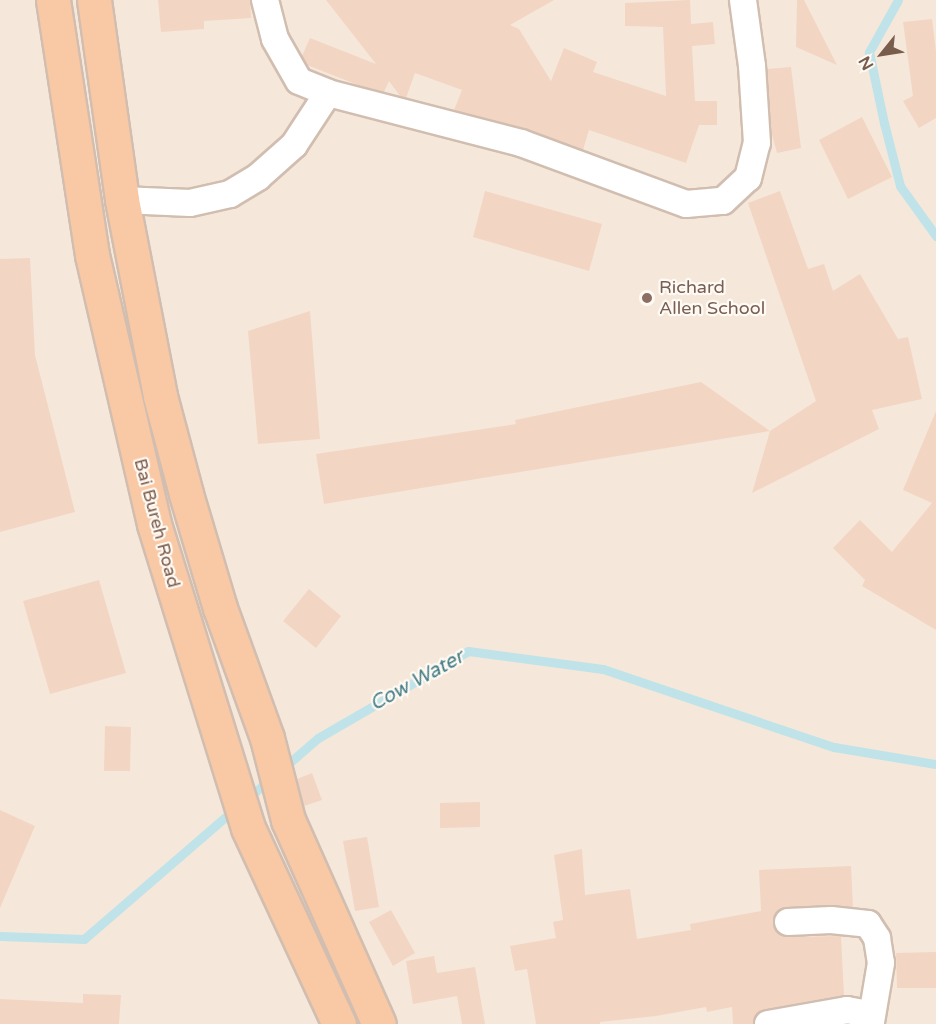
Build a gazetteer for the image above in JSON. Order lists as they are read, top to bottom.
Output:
{
  "streets": {
    "highway": ["Bai Bureh Road"]
  },
  "water": ["Cow Water"],
  "places": ["Richard Allen School"],
  "north": "bottom left"
}
